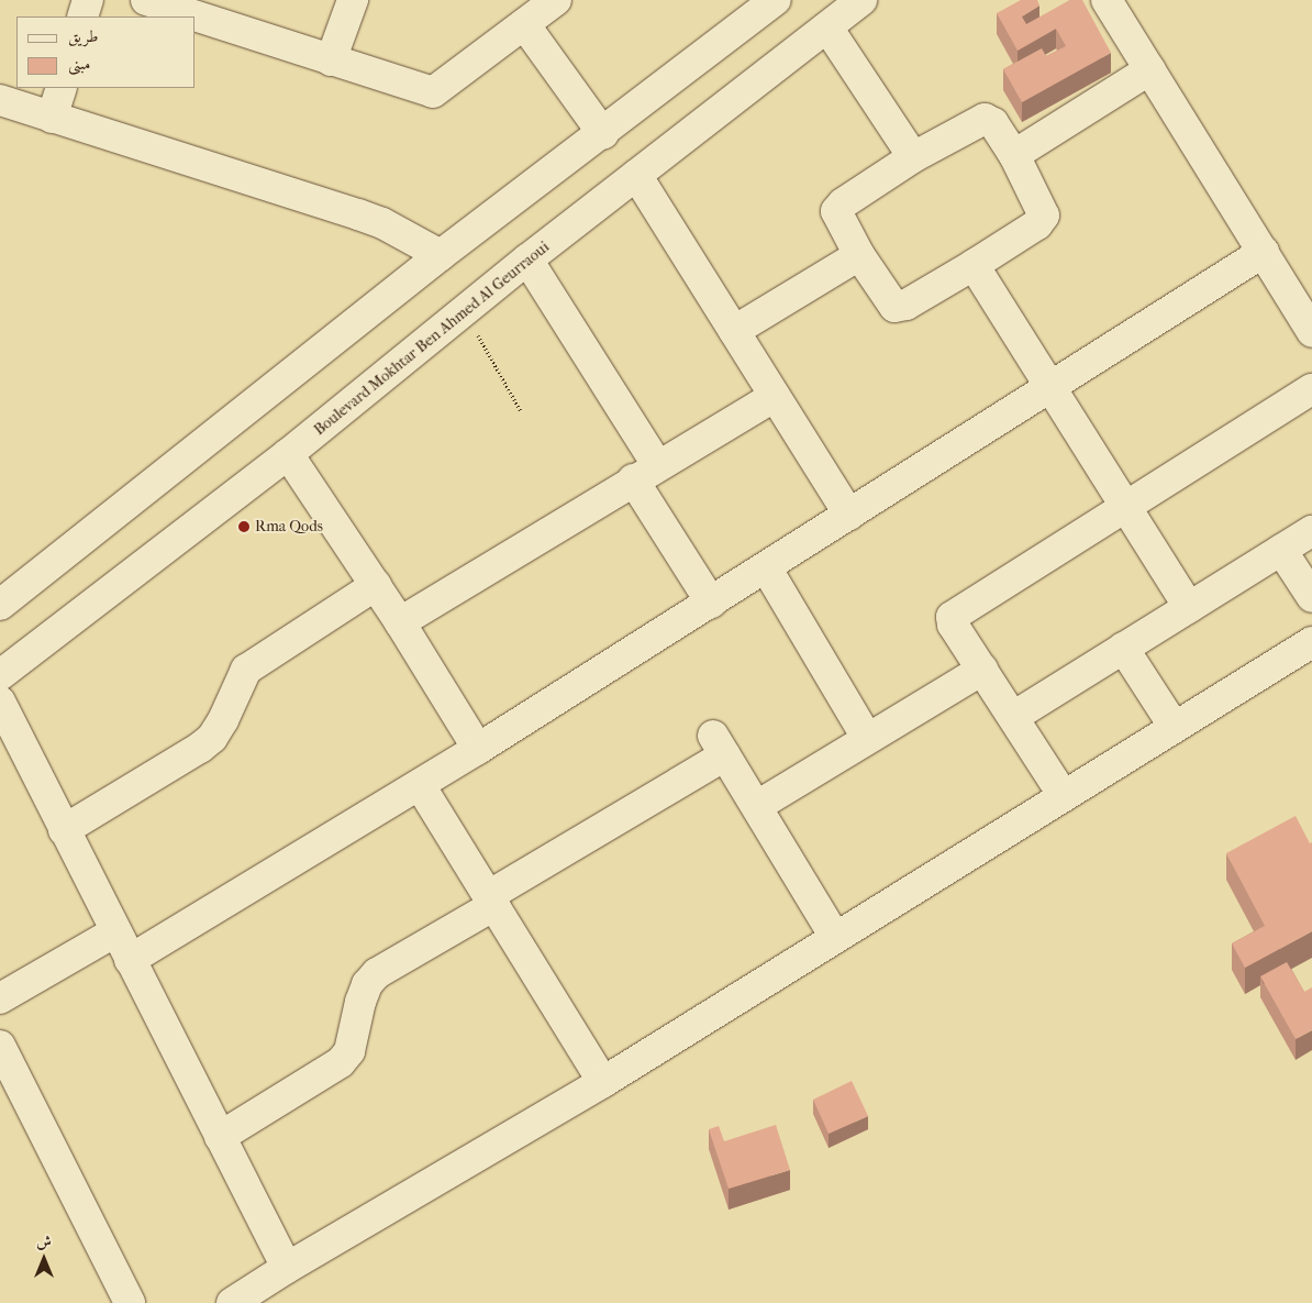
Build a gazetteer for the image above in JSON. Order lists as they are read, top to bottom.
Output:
{
  "streets": {
    "street": ["Boulevard Mokhtar Ben Ahmed Al Geurraoui"]
  },
  "places": ["Rma Qods"],
  "legend": ["طريق", "مبنى"],
  "north": "top"
}
